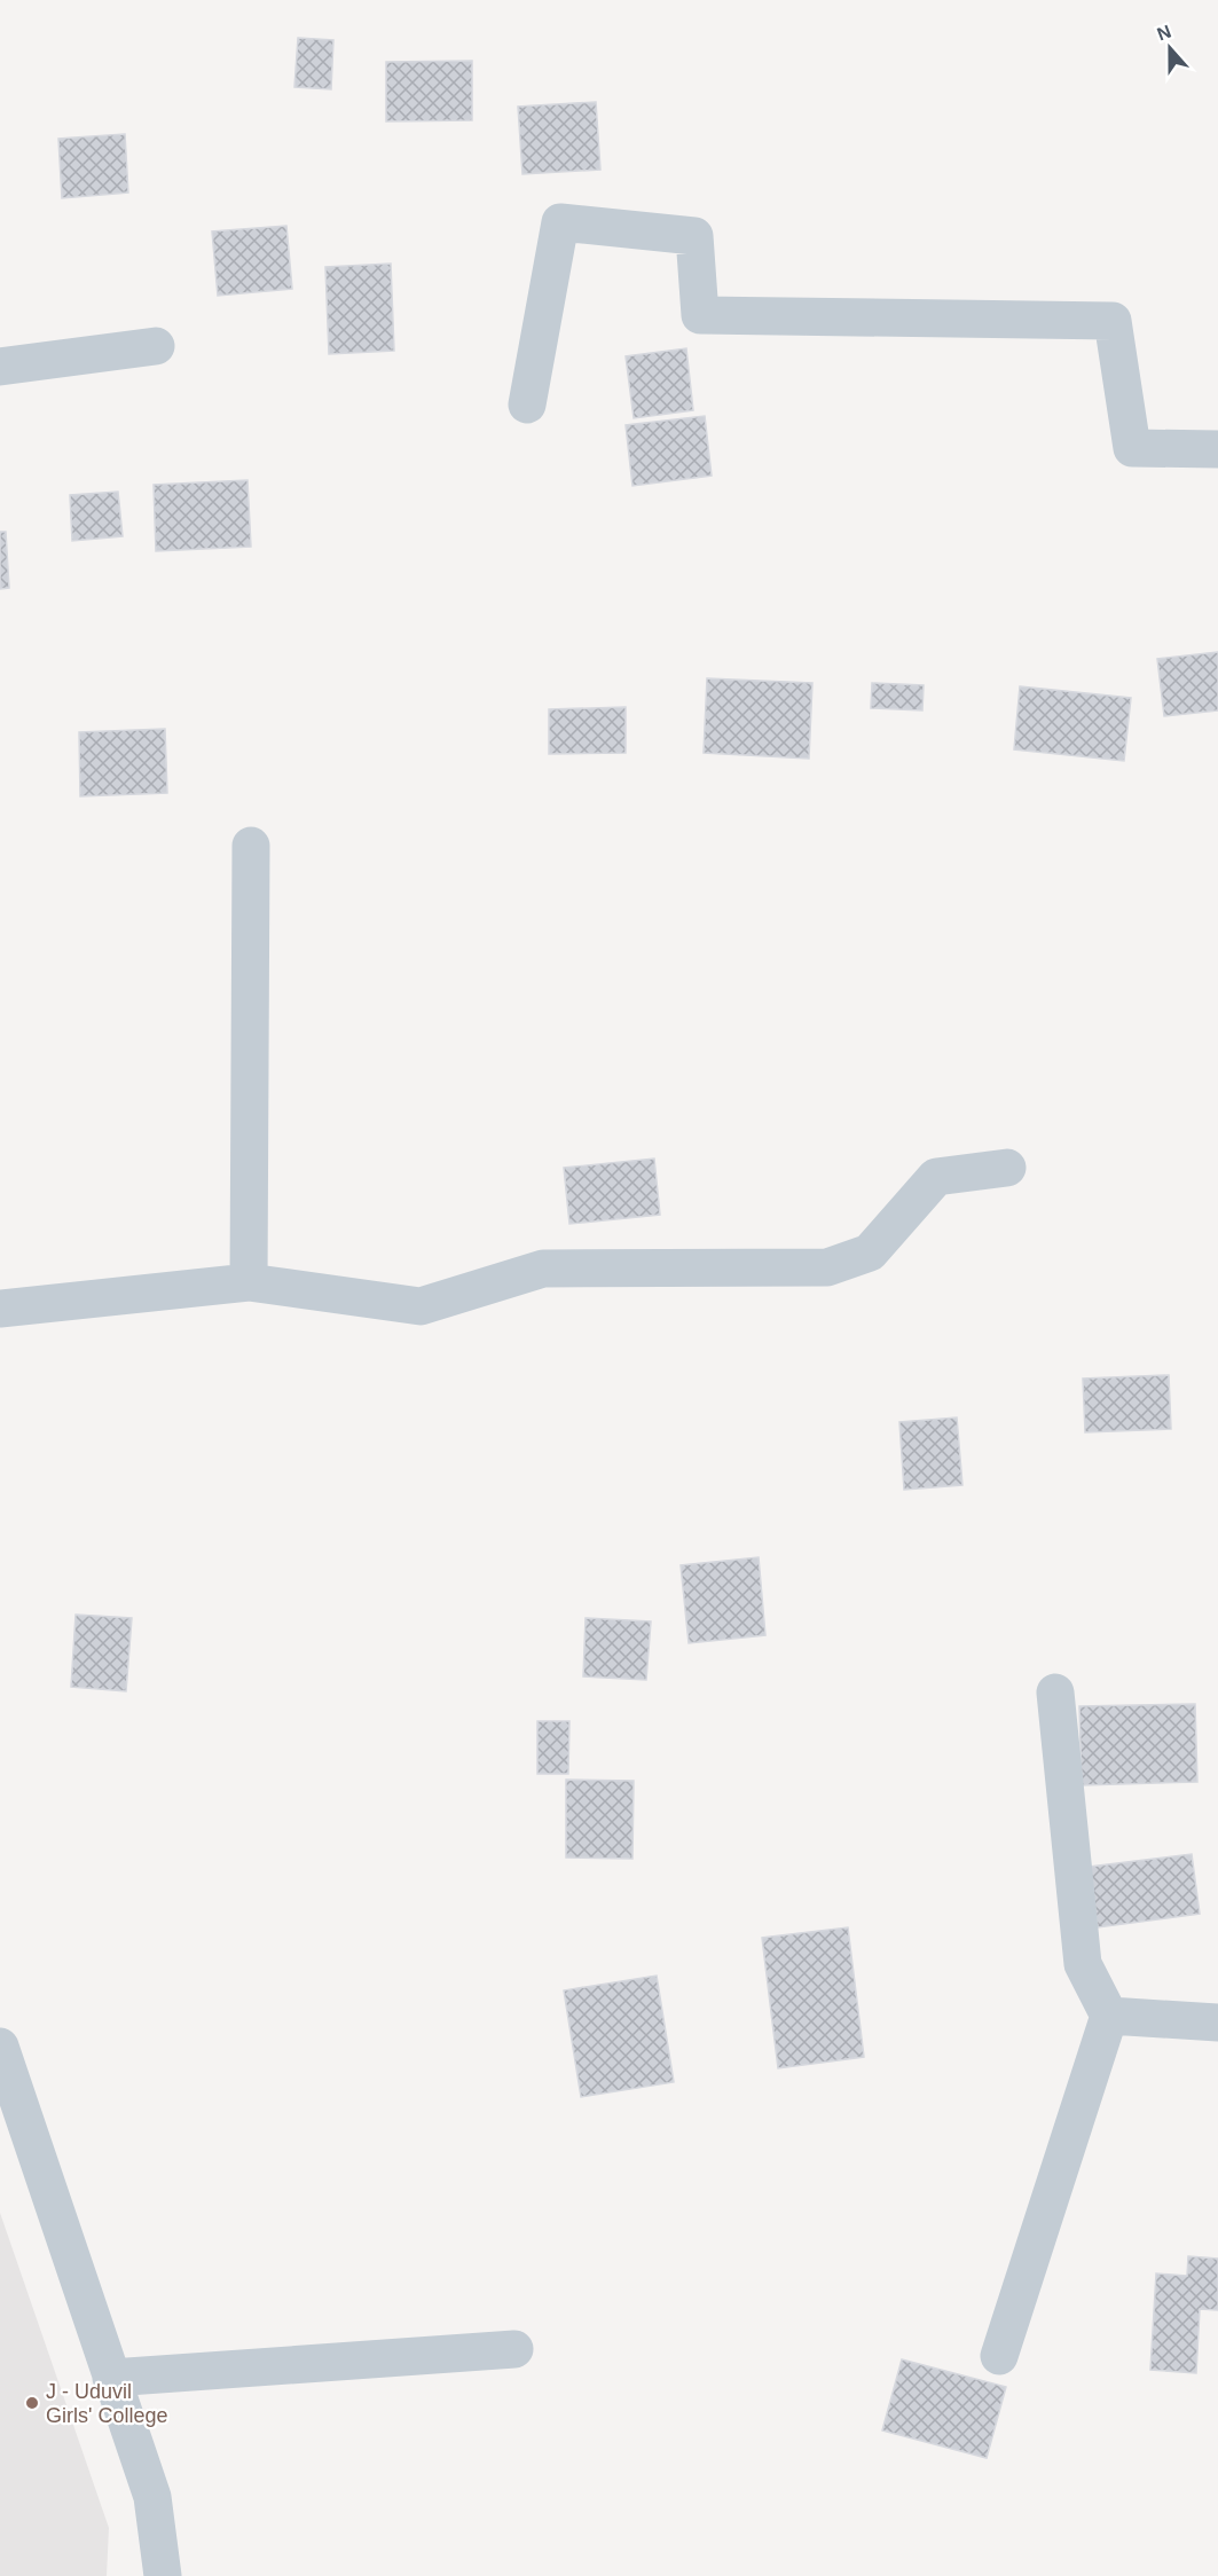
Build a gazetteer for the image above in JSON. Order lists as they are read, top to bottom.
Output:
{
  "places": ["J - Uduvil Girls' College"],
  "north": "top"
}
